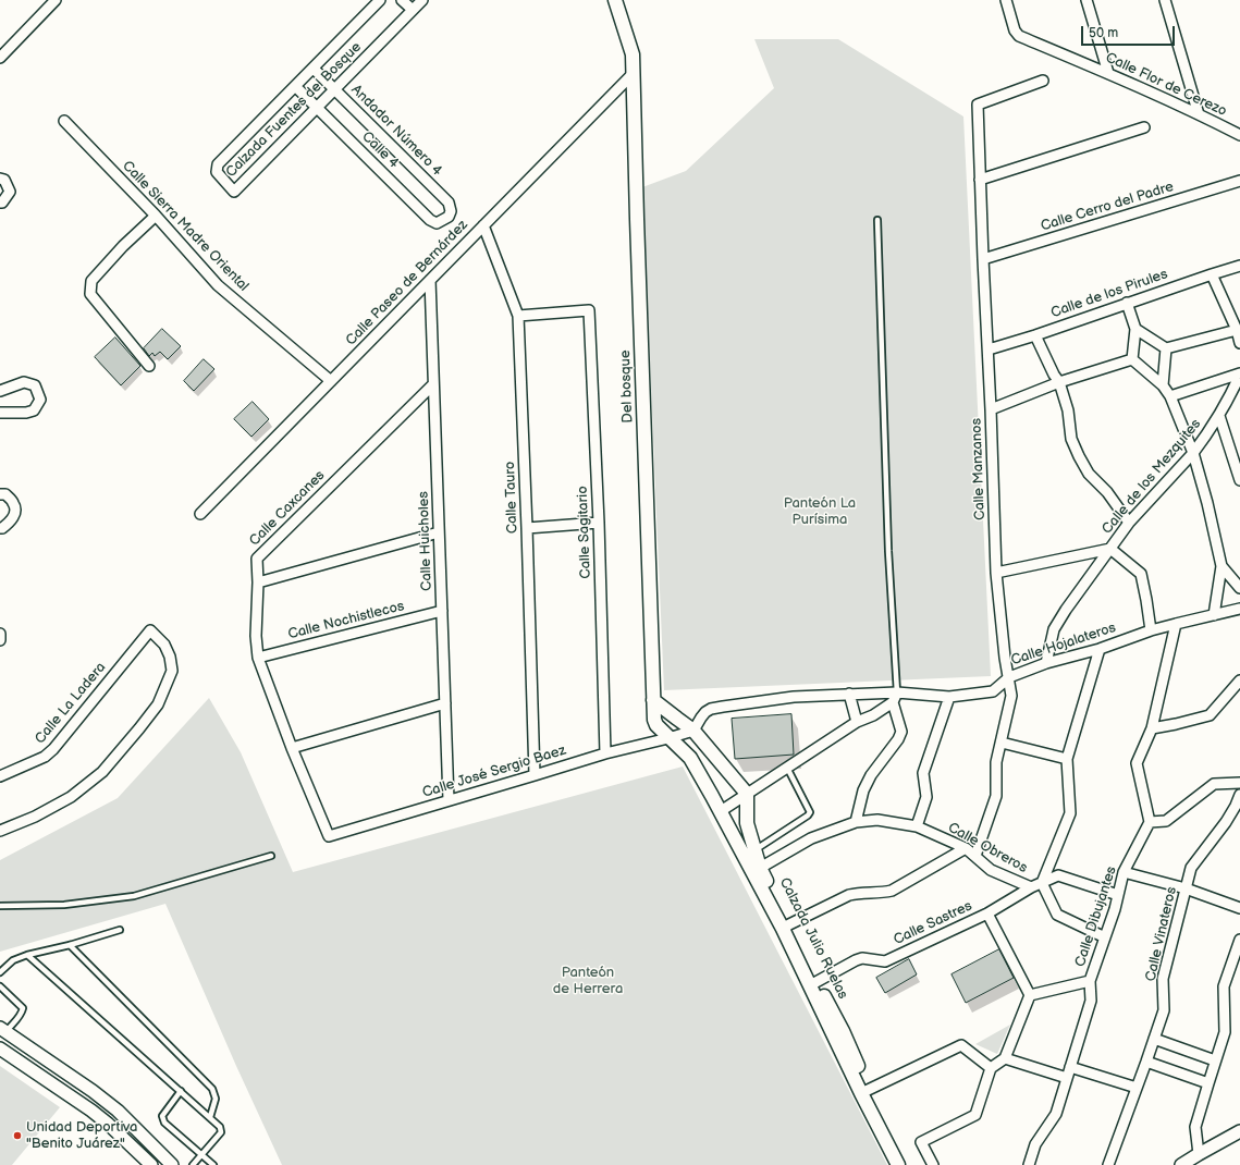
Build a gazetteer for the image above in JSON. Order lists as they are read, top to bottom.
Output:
{
  "streets": {
    "main road": ["Del bosque", "Calzada Julio Ruelas"],
    "street": [
      "Calle Flor de Cerezo",
      "Calzada Fuentes del Bosque",
      "Andador Número 4",
      "Calle 4",
      "Calle Cerro del Padre",
      "Calle Sierra Madre Oriental",
      "Calle Paseo de Bernárdez",
      "Calle de los Pirules",
      "Calle Manzanos",
      "Calle de los Mezquites",
      "Calle Tauro",
      "Calle Caxcanes",
      "Calle Sagitario",
      "Calle Huicholes",
      "Calle Nochistlecos",
      "Calle Hojalateros",
      "Calle La Ladera",
      "Calle José Sergio Baez",
      "Calle Obreros",
      "Calle Dibujantes",
      "Calle Sastres",
      "Calle Vinateros"
    ]
  },
  "crossings": [
    ["Calzada Fuentes del Bosque", "Andador Número 4"],
    ["Calzada Fuentes del Bosque", "Calle 4"],
    ["Andador Número 4", "Calle 4"],
    ["Calle Cerro del Padre", "Calle Manzanos"],
    ["Calle Sierra Madre Oriental", "Calle Paseo de Bernárdez"],
    ["Calle Paseo de Bernárdez", "Del bosque"],
    ["Calle Paseo de Bernárdez", "Calle Tauro"],
    ["Calle Paseo de Bernárdez", "Calle Huicholes"],
    ["Calle de los Pirules", "Calle Manzanos"],
    ["Del bosque", "Calle José Sergio Baez"],
    ["Del bosque", "Calzada Julio Ruelas"],
    ["Calle Manzanos", "Calle Hojalateros"],
    ["Calle Manzanos", "Calle Obreros"],
    ["Calle de los Mezquites", "Calle Hojalateros"],
    ["Calle Tauro", "Calle Sagitario"],
    ["Calle Tauro", "Calle José Sergio Baez"],
    ["Calle Caxcanes", "Calle Huicholes"],
    ["Calle Caxcanes", "Calle Nochistlecos"],
    ["Calle Caxcanes", "Calle José Sergio Baez"],
    ["Calle Sagitario", "Calle José Sergio Baez"],
    ["Calle Huicholes", "Calle Nochistlecos"],
    ["Calle Huicholes", "Calle José Sergio Baez"],
    ["Calle José Sergio Baez", "Calzada Julio Ruelas"],
    ["Calle Obreros", "Calle Sastres"],
    ["Calle Obreros", "Calzada Julio Ruelas"],
    ["Calle Dibujantes", "Calle Sastres"],
    ["Calle Sastres", "Calzada Julio Ruelas"]
  ],
  "parks": ["Panteón La Purísima", "Panteón de Herrera"],
  "places": ["Unidad Deportiva \"Benito Juárez\""],
  "scale_bar": "50 m"
}
